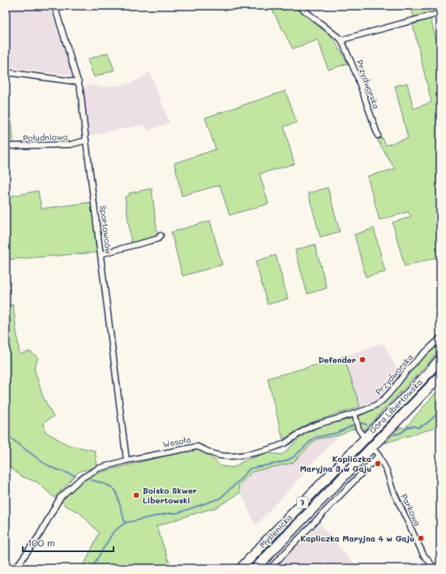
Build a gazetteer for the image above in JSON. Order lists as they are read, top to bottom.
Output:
{
  "streets": {
    "highway": ["Góra Libertowska", "7", "Myślenicka"],
    "street": [
      "Przydworska",
      "Południowa",
      "Sportowców",
      "Wesoła",
      "Parkowa"
    ]
  },
  "crossings": [
    ["Przydworska", "Wesoła"],
    ["Południowa", "Sportowców"],
    ["Sportowców", "Wesoła"],
    ["Góra Libertowska", "Parkowa"],
    ["Góra Libertowska", "Myślenicka"],
    ["Parkowa", "Myślenicka"]
  ],
  "places": [
    "Defender",
    "Kapliczka Maryjna 3 w Gaju",
    "Boisko Skwer Libertowski",
    "Kapliczka Maryjna 4 w Gaju"
  ],
  "scale_bar": "100 m"
}
